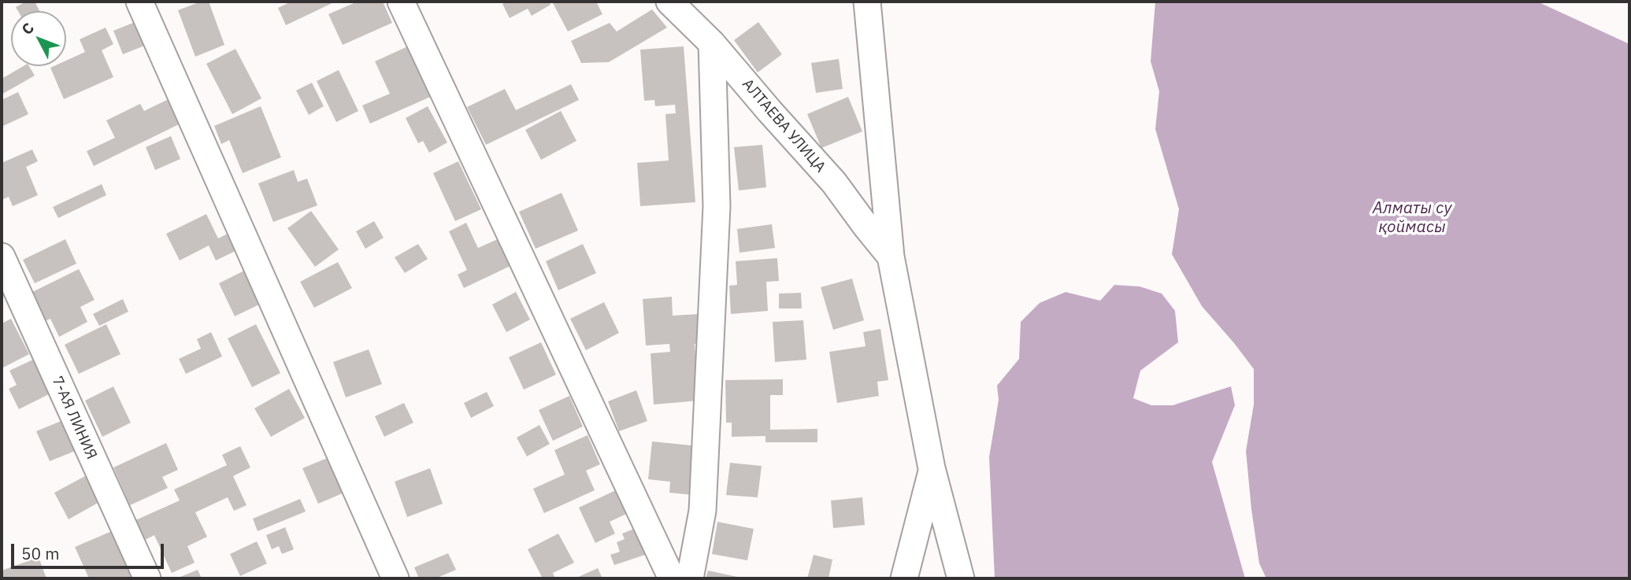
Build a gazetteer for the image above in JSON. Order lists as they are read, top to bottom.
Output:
{
  "streets": {
    "street": ["АЛТАЕВА УЛИЦА", "7-АЯ ЛИНИЯ"]
  },
  "water": ["Алматы су қоймасы"],
  "scale_bar": "50 m",
  "north": "top left"
}
